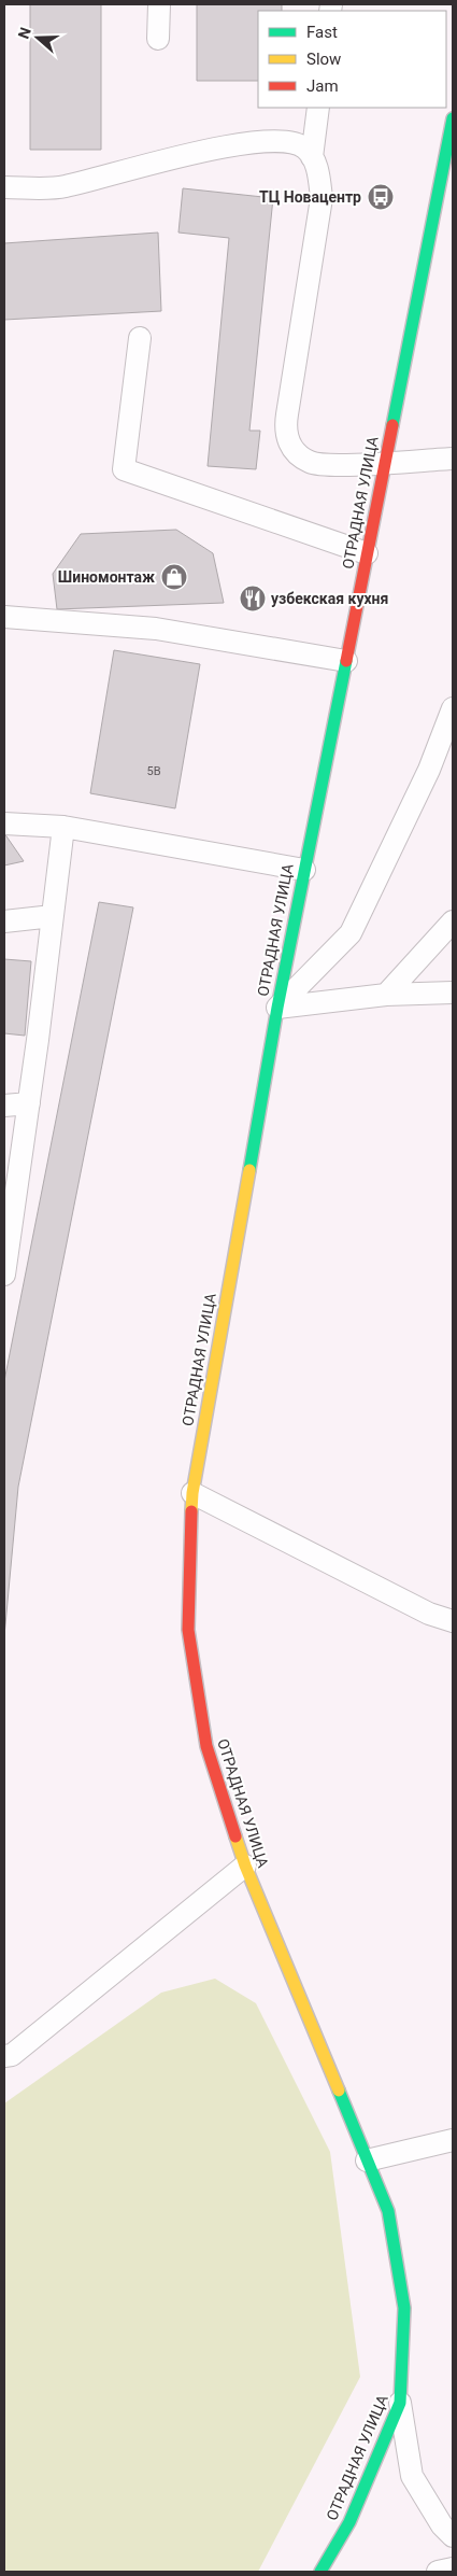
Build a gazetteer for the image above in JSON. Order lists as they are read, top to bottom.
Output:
{
  "streets": {
    "main road": ["ОТРАДНАЯ УЛИЦА"]
  },
  "places": {
    "bus stop": ["ТЦ Новацентр"],
    "shop": ["Шиномонтаж"],
    "restaurant": ["узбекская кухня"]
  },
  "house_numbers": ["5В"],
  "legend": ["Fast", "Slow", "Jam"],
  "north": "left"
}
